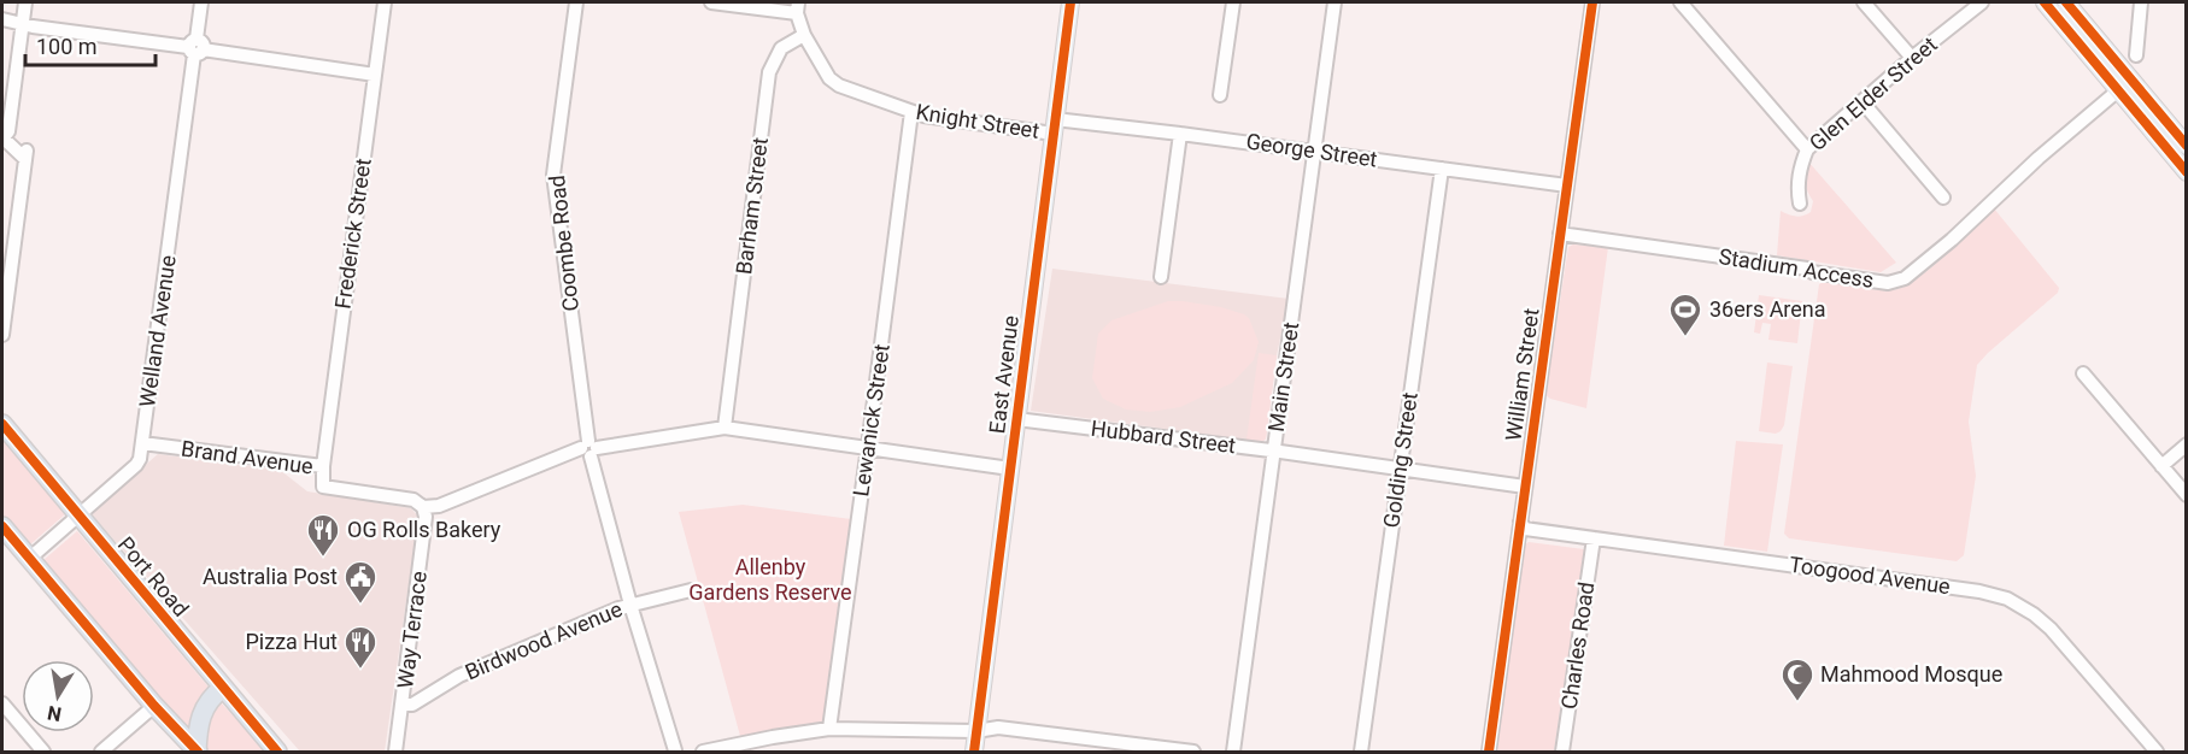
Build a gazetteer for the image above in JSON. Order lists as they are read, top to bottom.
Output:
{
  "streets": {
    "highway": ["Port Road"],
    "main road": ["East Avenue"],
    "street": [
      "Glen Elder Street",
      "Knight Street",
      "George Street",
      "Barham Street",
      "Frederick Street",
      "Coombe Road",
      "Stadium Access",
      "Welland Avenue",
      "William Street",
      "Main Street",
      "Lewanick Street",
      "Hubbard Street",
      "Brand Avenue",
      "Golding Street",
      "Toogood Avenue",
      "Way Terrace",
      "Birdwood Avenue",
      "Charles Road"
    ]
  },
  "crossings": [
    ["Knight Street", "George Street"],
    ["Knight Street", "Barham Street"],
    ["Knight Street", "East Avenue"],
    ["Knight Street", "Lewanick Street"],
    ["George Street", "East Avenue"],
    ["George Street", "William Street"],
    ["George Street", "Main Street"],
    ["George Street", "Golding Street"],
    ["Frederick Street", "Brand Avenue"],
    ["Coombe Road", "Birdwood Avenue"],
    ["Stadium Access", "William Street"],
    ["Welland Avenue", "Brand Avenue"],
    ["Welland Avenue", "Port Road"],
    ["East Avenue", "Hubbard Street"],
    ["William Street", "Hubbard Street"],
    ["William Street", "Toogood Avenue"],
    ["Main Street", "Hubbard Street"],
    ["Hubbard Street", "Golding Street"],
    ["Brand Avenue", "Way Terrace"],
    ["Toogood Avenue", "Charles Road"],
    ["Way Terrace", "Birdwood Avenue"]
  ],
  "parks": ["Allenby Gardens Reserve"],
  "places": {
    "sports": ["36ers Arena"],
    "restaurant": ["OG Rolls Bakery", "Pizza Hut"],
    "public building": ["Australia Post"],
    "mosque": ["Mahmood Mosque"]
  },
  "scale_bar": "100 m",
  "north": "bottom"
}
